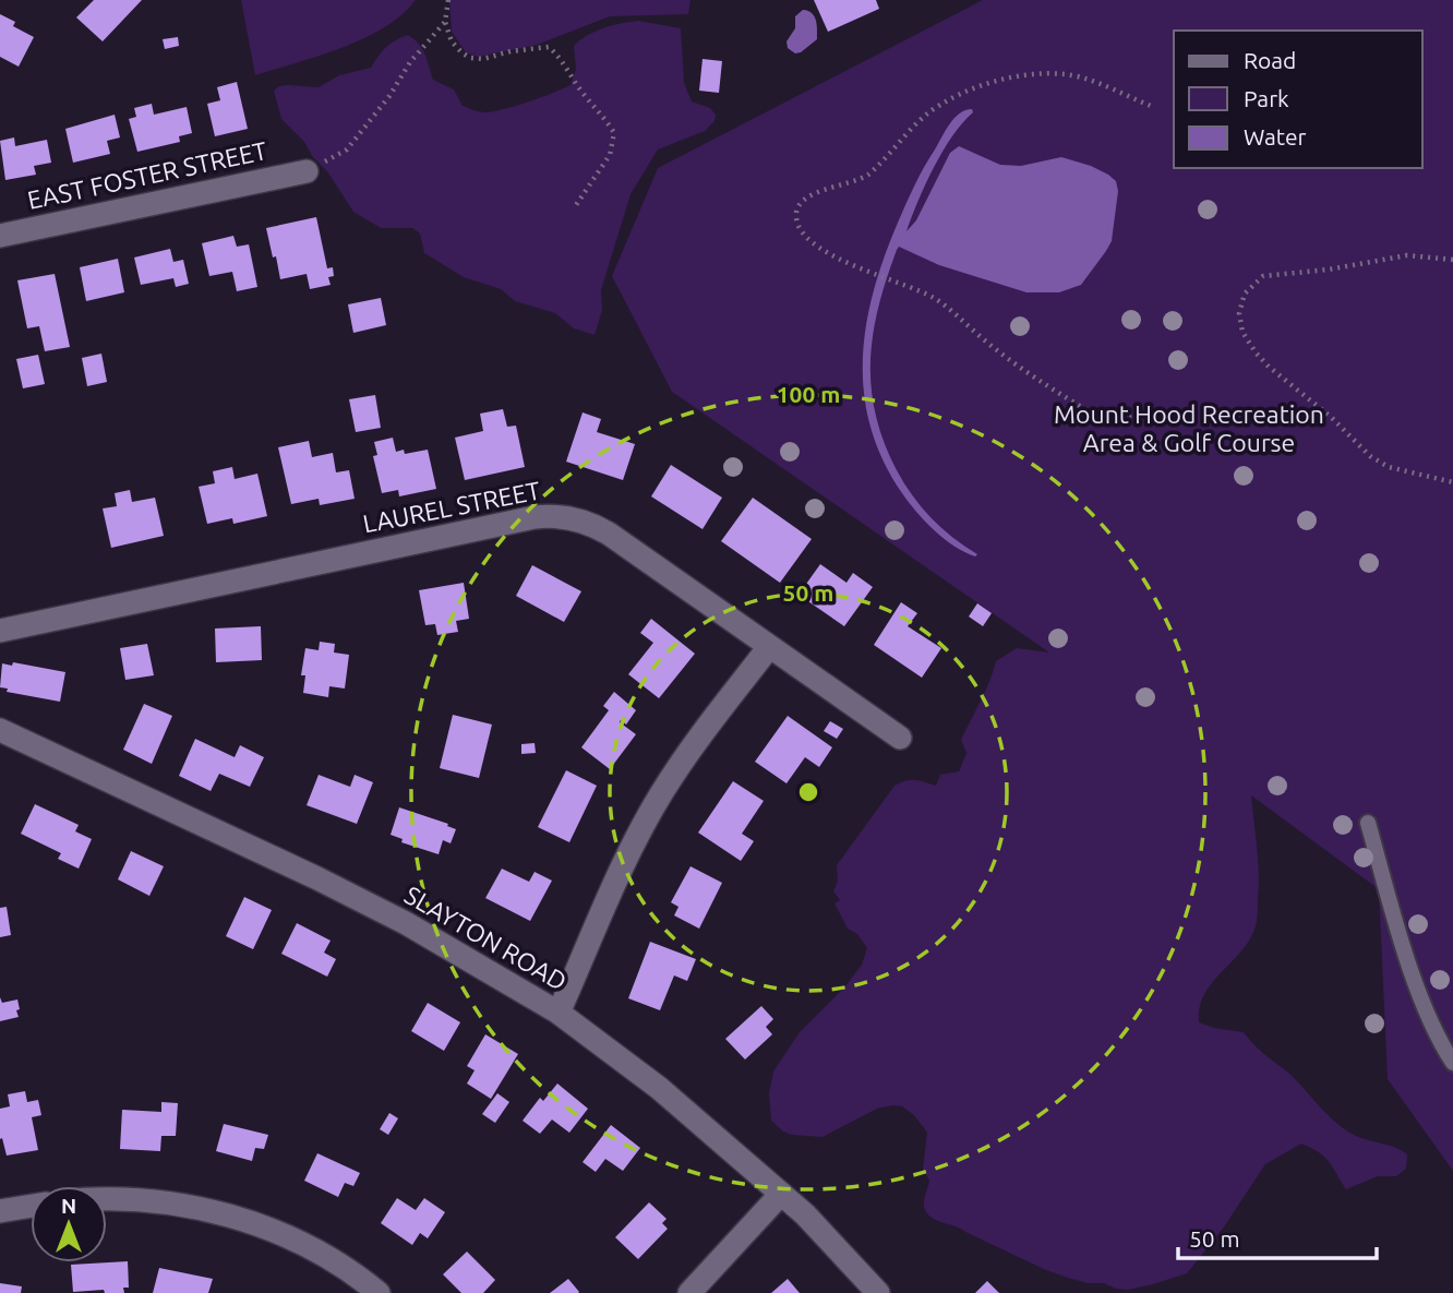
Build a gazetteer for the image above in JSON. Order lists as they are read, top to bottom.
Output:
{
  "streets": {
    "street": ["EAST FOSTER STREET", "LAUREL STREET", "SLAYTON ROAD"]
  },
  "parks": ["Mount Hood Recreation Area & Golf Course"],
  "legend": ["Road", "Park", "Water"],
  "scale_bar": "50 m",
  "north": "top",
  "rings": ["100 m", "50 m"]
}
